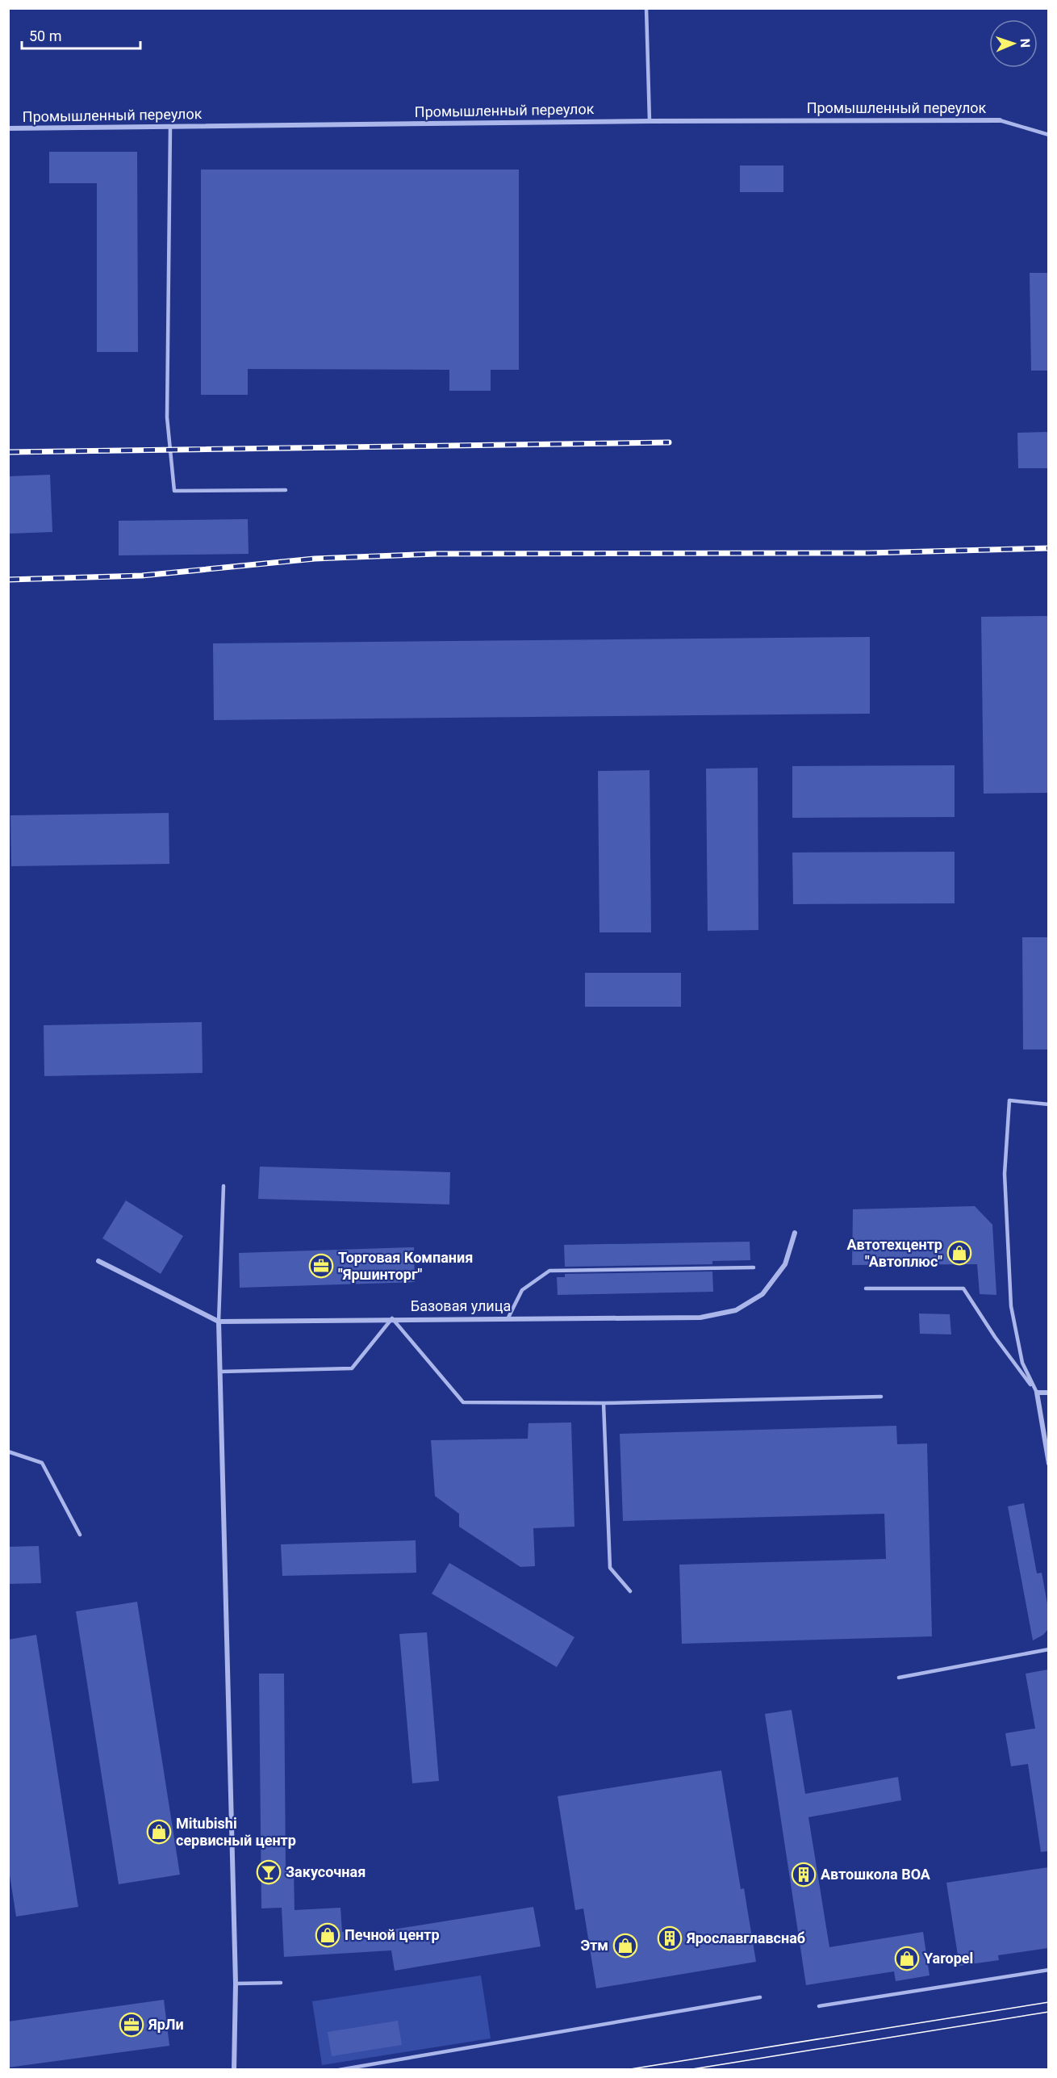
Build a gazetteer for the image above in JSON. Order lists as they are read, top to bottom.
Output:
{
  "streets": {
    "street": ["Промышленный переулок", "Базовая улица"]
  },
  "places": {
    "shop": [
      "Автотехцентр \"Автоплюс\"",
      "Mitubishi сервисный центр",
      "Печной центр",
      "Этм",
      "Yaropel"
    ],
    "office": ["Торговая Компания \"Яршинторг\"", "ЯрЛи"],
    "bar": ["Закусочная"],
    "building": ["Автошкола ВОА", "Ярославглавснаб"]
  },
  "scale_bar": "50 m",
  "north": "right"
}
